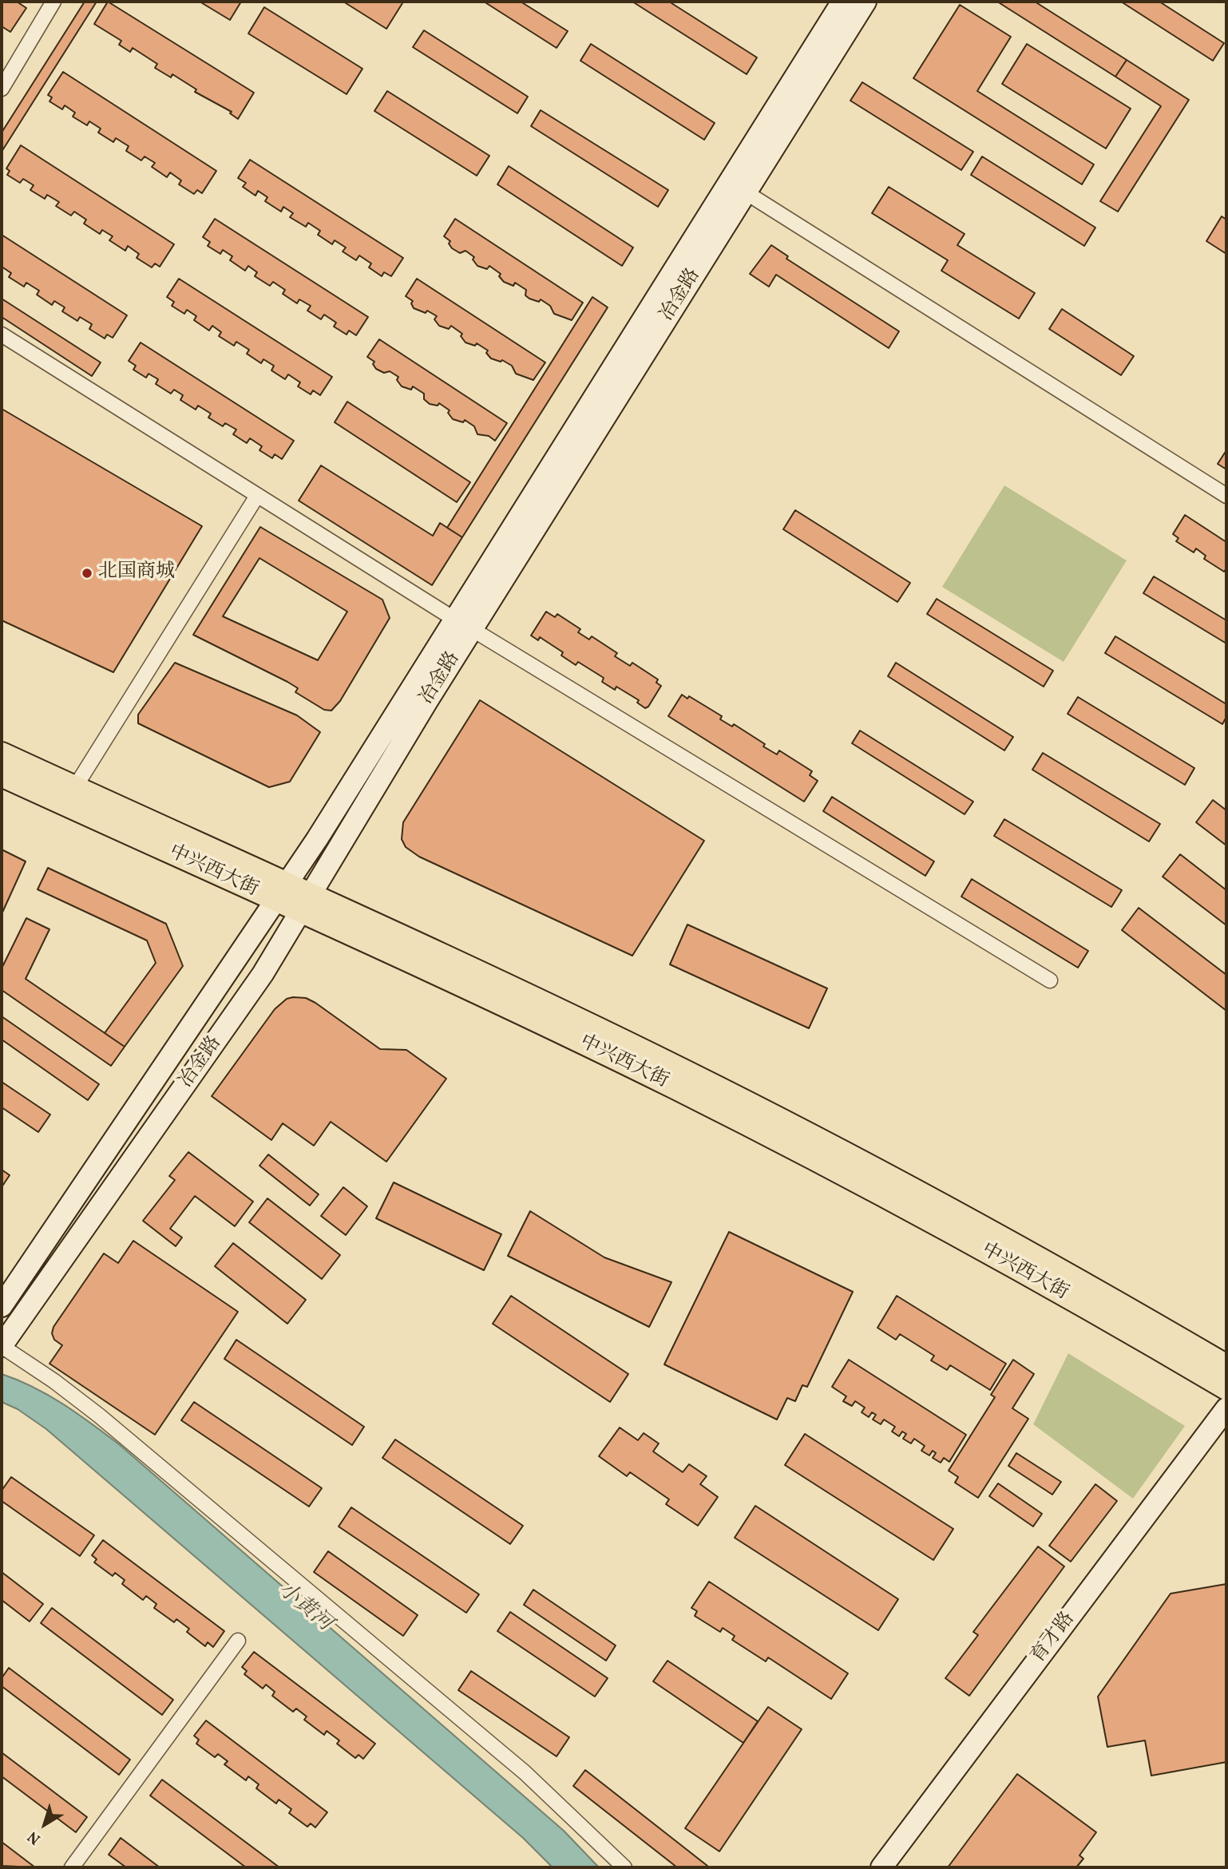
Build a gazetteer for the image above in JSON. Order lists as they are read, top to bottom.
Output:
{
  "streets": {
    "main road": ["中兴西大街"],
    "street": ["冶金路", "育才路"]
  },
  "crossings": [
    ["冶金路", "中兴西大街"]
  ],
  "water": ["小黄河"],
  "places": ["北国商城"],
  "north": "bottom left"
}
